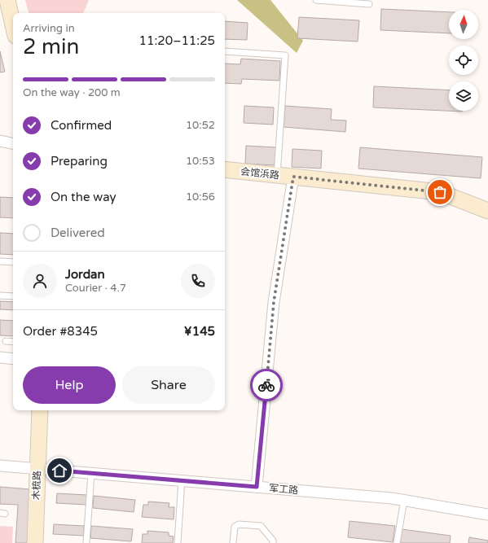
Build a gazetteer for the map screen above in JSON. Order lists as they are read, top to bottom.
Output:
{
  "streets": {
    "street": ["会馆浜路", "木梳路", "军工路"]
  },
  "crossings": [
    ["木梳路", "军工路"]
  ],
  "north": "top",
  "page": {
    "heading": ["2 min", "Arriving in", "11:20–11:25"],
    "panel": [
      "Jordan",
      "Courier · 4.7",
      "Order #8345",
      "¥145"
    ],
    "bar": "On the way · 200 m",
    "list": [
      ["Confirmed", "10:52"],
      ["Preparing", "10:53"],
      ["On the way", "10:56"],
      "Delivered"
    ],
    "buttons": ["Help", "Share"]
  }
}
